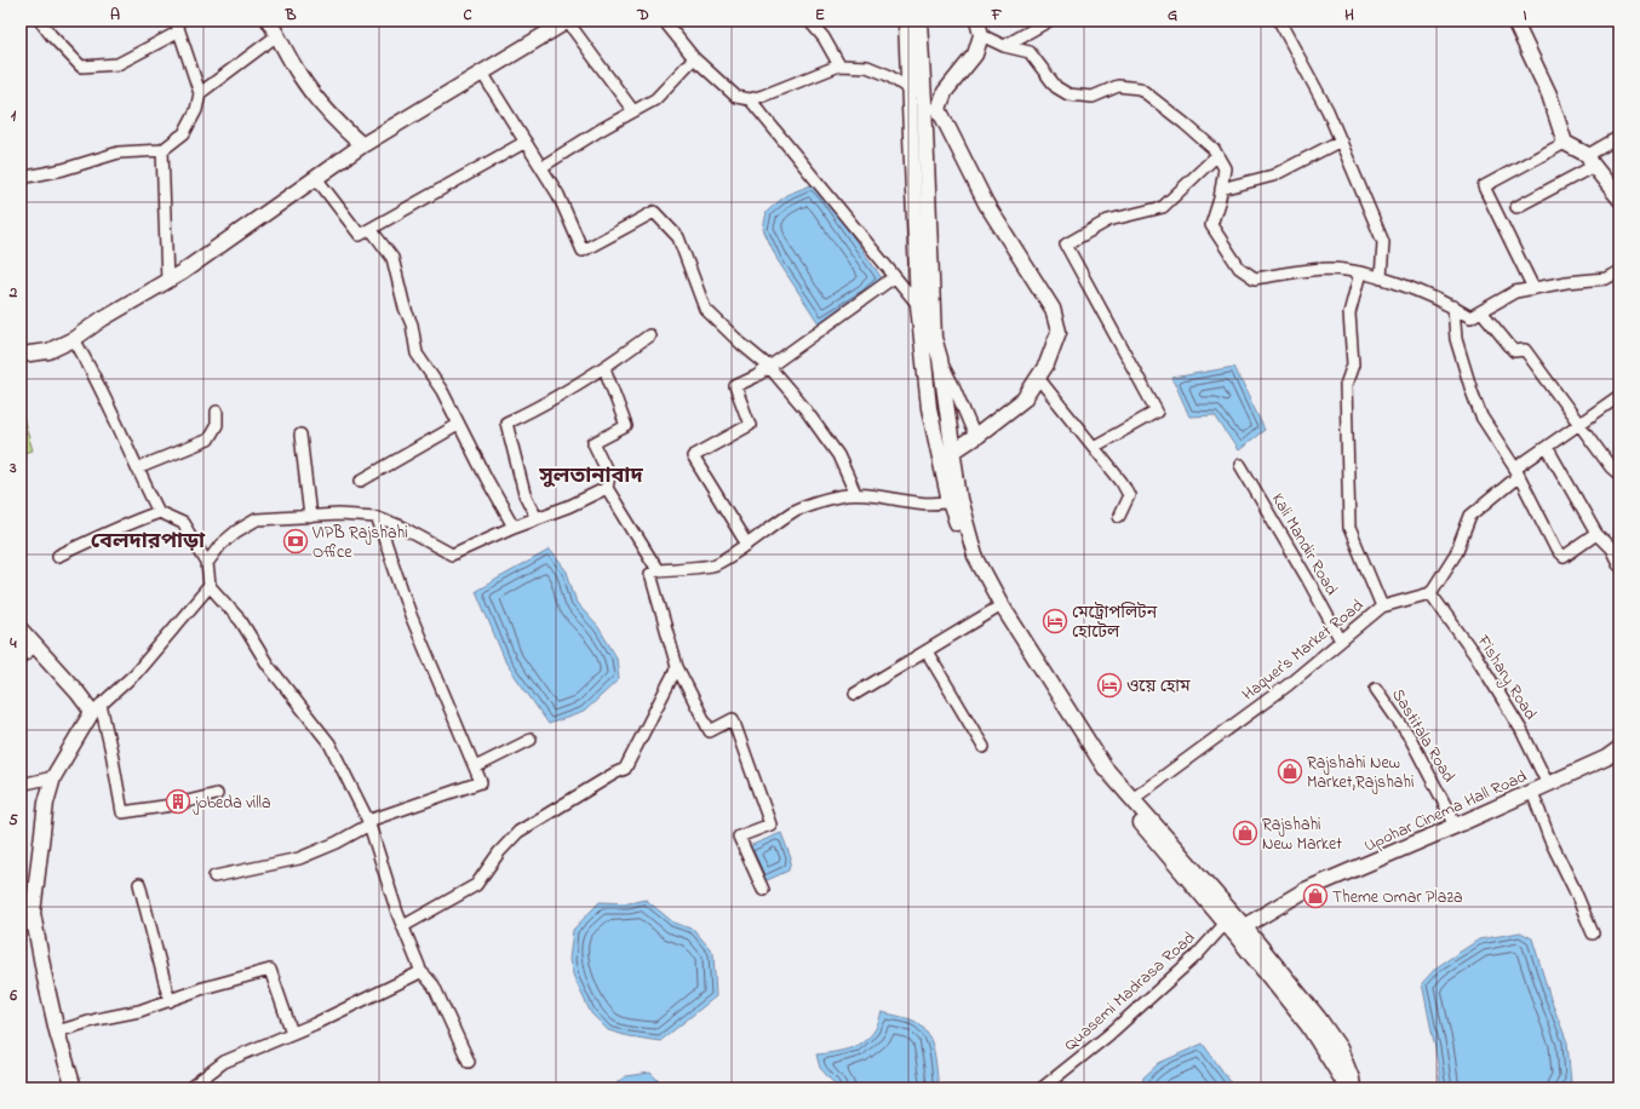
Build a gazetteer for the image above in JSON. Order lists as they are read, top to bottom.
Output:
{
  "streets": {
    "main road": ["Upohar Cinema Hall Road"],
    "street": [
      "Kali Mandir Road",
      "Haquer's Market Road",
      "Fishary Road",
      "Sastitala Road",
      "Quasemi Madrasa Road"
    ]
  },
  "crossings": [
    ["Kali Mandir Road", "Haquer's Market Road"],
    ["Fishary Road", "Upohar Cinema Hall Road"],
    ["Sastitala Road", "Upohar Cinema Hall Road"],
    ["Upohar Cinema Hall Road", "Quasemi Madrasa Road"]
  ],
  "districts": ["সুলতানাবাদ", "বেলদারপাড়া"],
  "places": {
    "bank": ["VIPB Rajshahi Office"],
    "hotel": ["মেট্রোপলিটন হোটেল", "ওয়ে হোম"],
    "shop": ["Rajshahi New Market,Rajshahi", "Rajshahi New Market", "Theme Omar Plaza"],
    "building": ["jobeda villa"]
  },
  "grid": {
    "columns": [
      "A",
      "B",
      "C",
      "D",
      "E",
      "F",
      "G",
      "H",
      "I"
    ],
    "rows": [
      "1",
      "2",
      "3",
      "4",
      "5",
      "6"
    ]
  }
}
